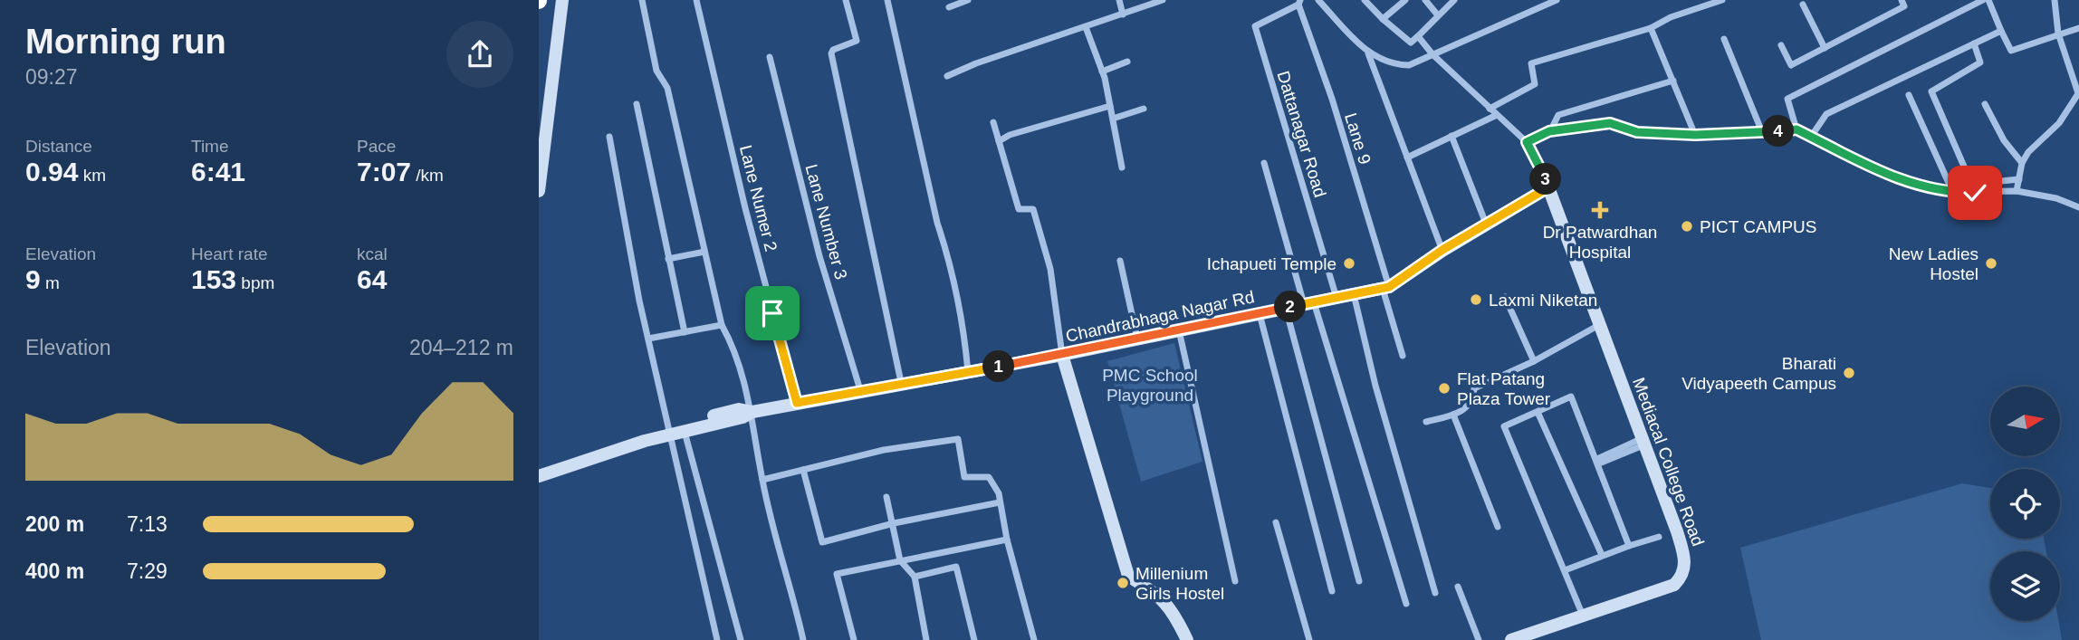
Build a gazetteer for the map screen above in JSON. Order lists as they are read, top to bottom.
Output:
{
  "streets": {
    "street": [
      "Dattanagar Road",
      "Lane 9",
      "Lane Numer 2",
      "Lane Number 3",
      "Chandrabhaga Nagar Rd",
      "Mediacal College Road"
    ]
  },
  "crossings": [
    ["Dattanagar Road", "Lane 9"],
    ["Dattanagar Road", "Chandrabhaga Nagar Rd"],
    ["Lane 9", "Chandrabhaga Nagar Rd"],
    ["Lane Numer 2", "Chandrabhaga Nagar Rd"],
    ["Lane Number 3", "Chandrabhaga Nagar Rd"],
    ["Chandrabhaga Nagar Rd", "Mediacal College Road"]
  ],
  "parks": ["PMC School Playground"],
  "places": {
    "health": ["Dr Patwardhan Hospital"],
    "other": [
      "PICT CAMPUS",
      "Ichapueti Temple",
      "New Ladies Hostel",
      "Laxmi Niketan",
      "Bharati Vidyapeeth Campus",
      "Flat Patang Plaza Tower",
      "Millenium Girls Hostel"
    ]
  },
  "north": "right",
  "page": {
    "heading": ["Morning run", "09:27"],
    "stats": [
      ["Distance", "0.94 km"],
      ["Time", "6:41"],
      ["Pace", "7:07 /km"],
      ["Elevation", "9 m"],
      ["Heart rate", "153 bpm"],
      ["kcal", "64"]
    ],
    "pins": [
      "4",
      "3",
      "2",
      "1"
    ],
    "chart": ["Elevation", "204–212 m"],
    "list": [
      {
        "name": "200 m",
        "note": "7:13"
      },
      {
        "name": "400 m",
        "note": "7:29"
      }
    ]
  }
}
